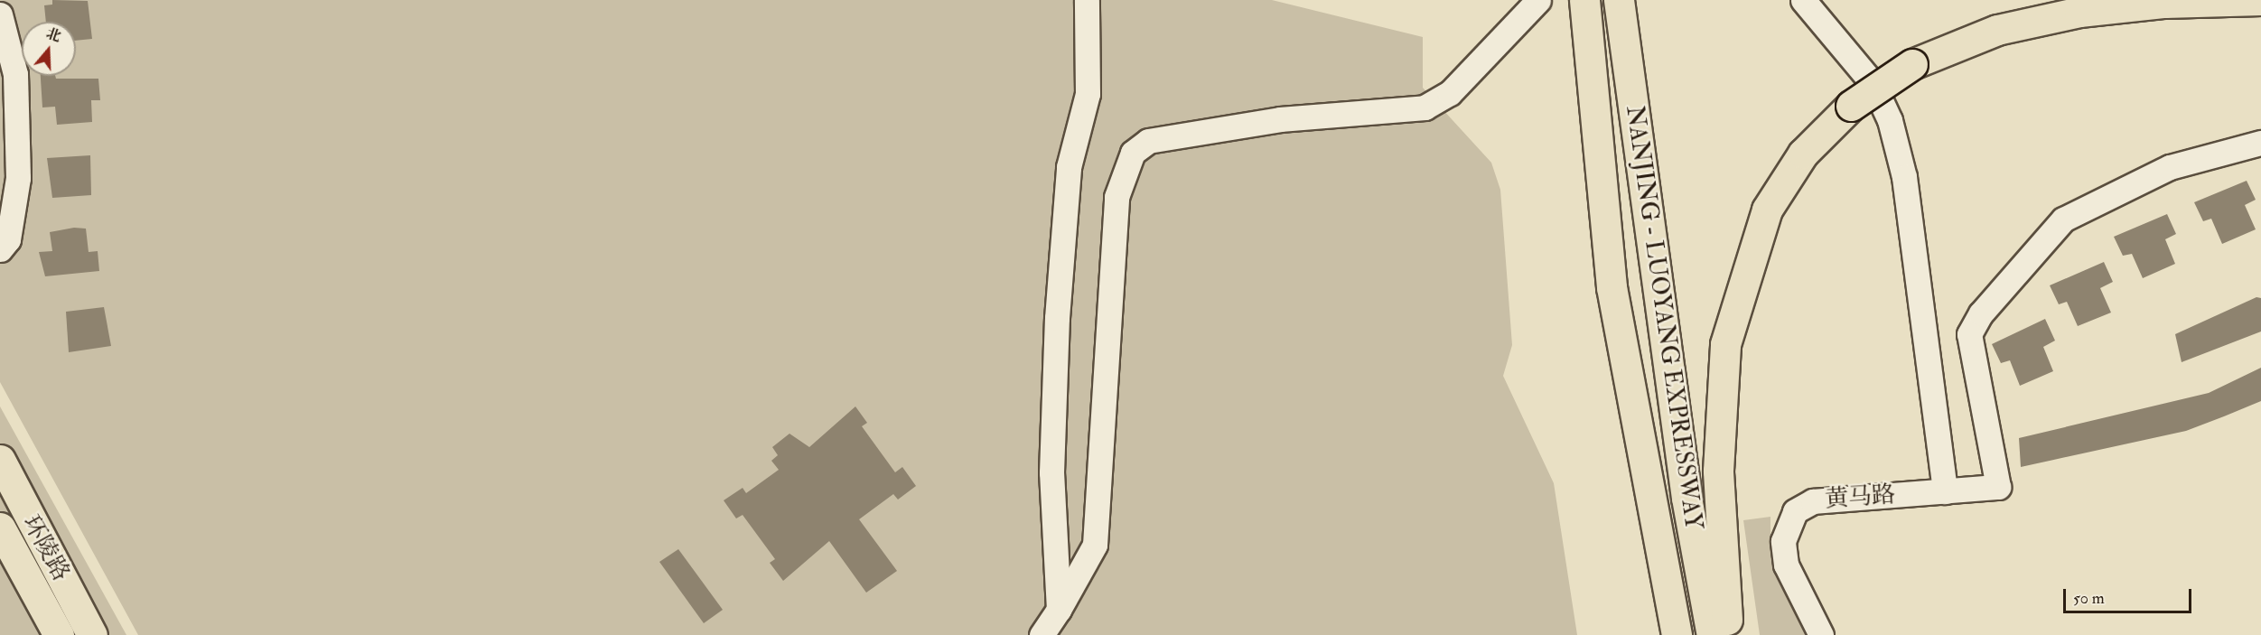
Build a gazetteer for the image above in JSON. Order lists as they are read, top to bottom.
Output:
{
  "streets": {
    "main road": ["NANJING - LUOYANG EXPRESSWAY", "环陵路"],
    "street": ["黄马路"]
  },
  "scale_bar": "50 m",
  "north": "top"
}
